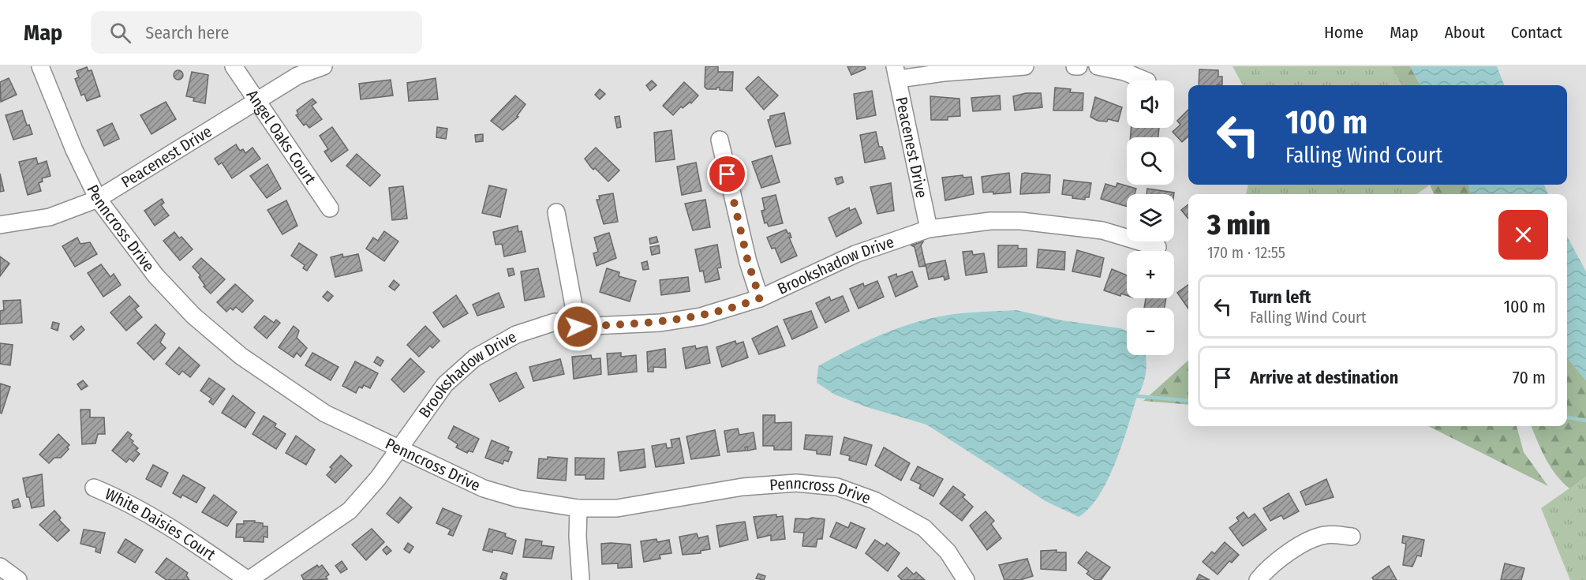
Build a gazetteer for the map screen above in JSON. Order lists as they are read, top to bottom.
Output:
{
  "streets": {
    "street": [
      "Angel Oaks Court",
      "Peacenest Drive",
      "Penncross Drive",
      "Brookshadow Drive",
      "White Daisies Court"
    ]
  },
  "crossings": [
    ["Angel Oaks Court", "Peacenest Drive"],
    ["Peacenest Drive", "Penncross Drive"],
    ["Peacenest Drive", "Brookshadow Drive"],
    ["Penncross Drive", "Brookshadow Drive"],
    ["Brookshadow Drive", "White Daisies Court"]
  ],
  "page": {
    "header": "Map",
    "search": "Search here",
    "nav": [
      "Home",
      "Map",
      "About",
      "Contact"
    ],
    "map_buttons": ["+", "−"],
    "turn": ["100 m", "Falling Wind Court"],
    "heading": ["3 min", "170 m · 12:55"],
    "list": [
      {
        "name": "Turn left",
        "note": "Falling Wind Court",
        "value": "100 m"
      },
      {
        "name": "Arrive at destination",
        "value": "70 m"
      }
    ]
  }
}
